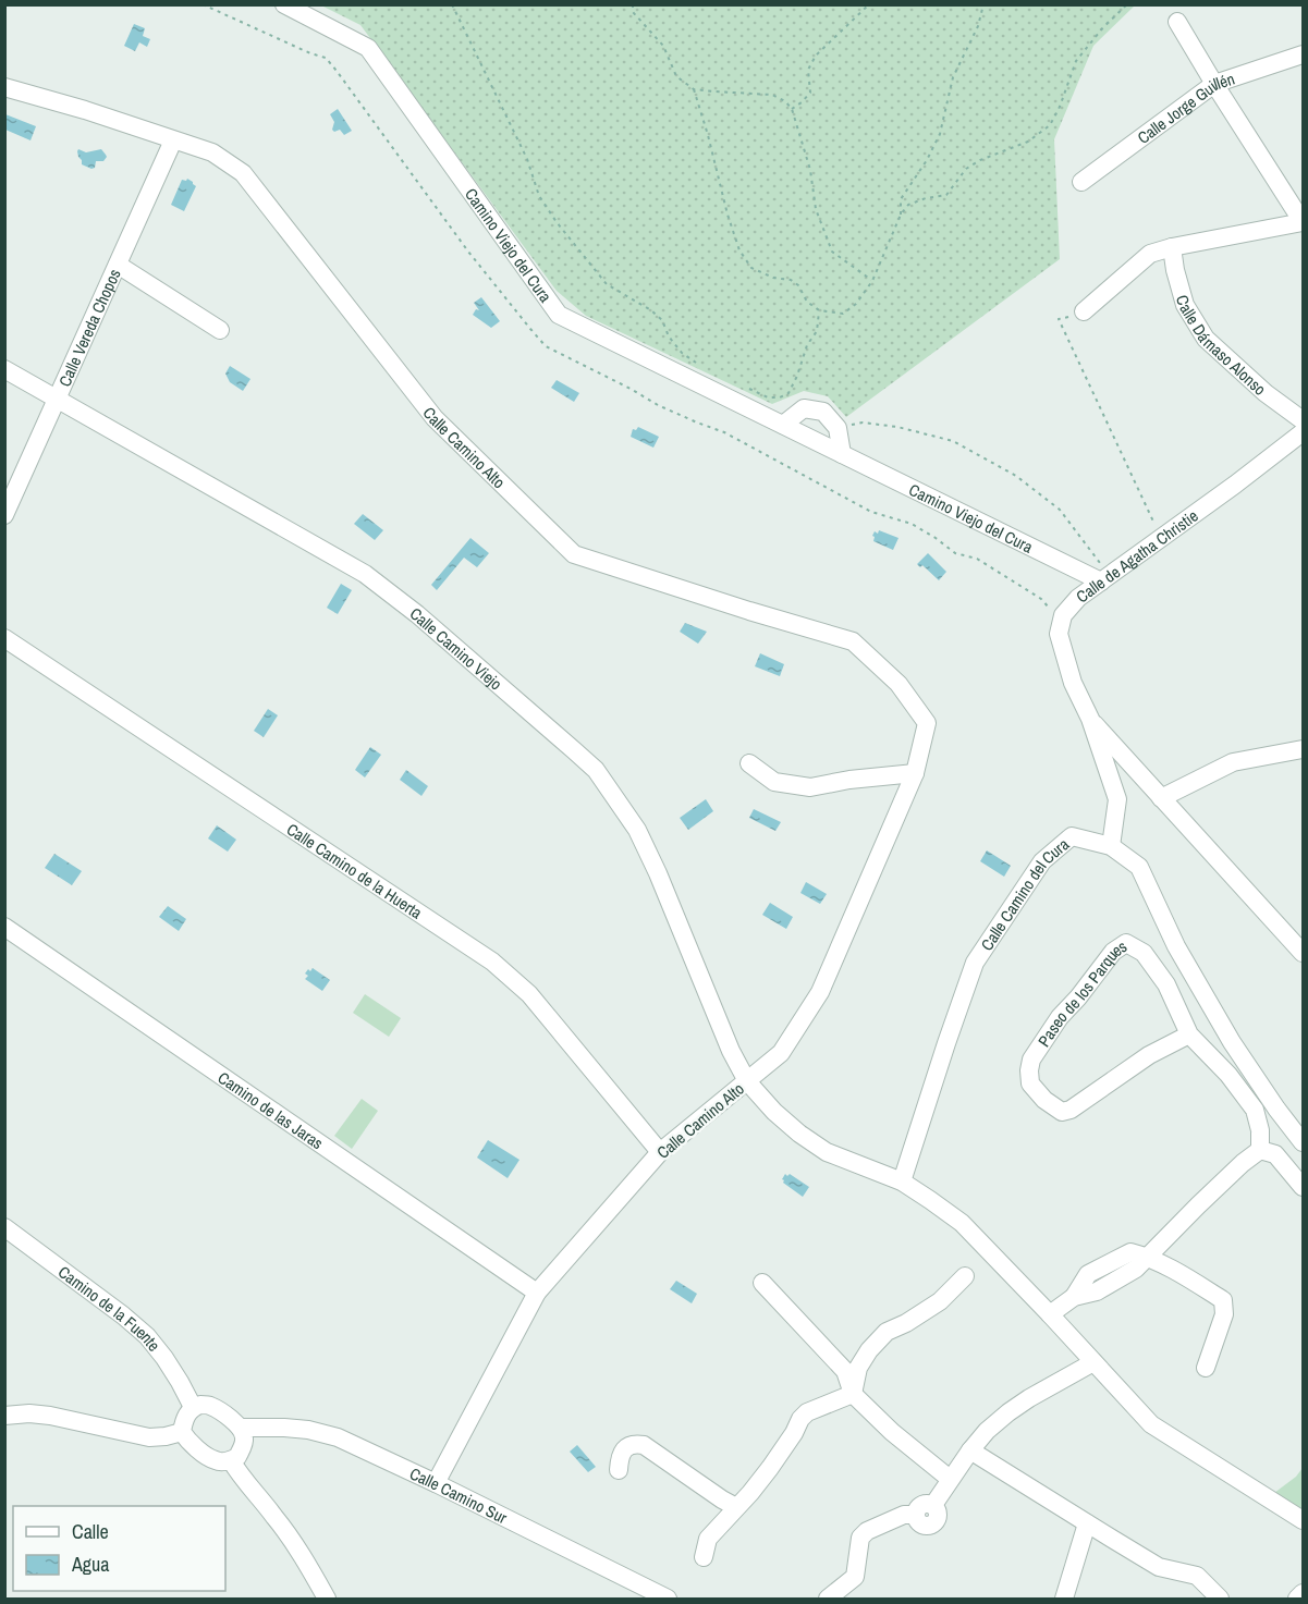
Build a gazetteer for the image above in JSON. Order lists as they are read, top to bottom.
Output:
{
  "streets": {
    "street": [
      "Calle Jorge Guillén",
      "Camino Viejo del Cura",
      "Calle Vereda Chopos",
      "Calle Dámaso Alonso",
      "Calle Camino Alto",
      "Calle de Agatha Christie",
      "Calle Camino Viejo",
      "Calle Camino de la Huerta",
      "Calle Camino del Cura",
      "Paseo de los Parques",
      "Camino de las Jaras",
      "Camino de la Fuente",
      "Calle Camino Sur"
    ]
  },
  "crossings": [
    ["Camino Viejo del Cura", "Calle de Agatha Christie"],
    ["Calle Vereda Chopos", "Calle Camino Alto"],
    ["Calle Vereda Chopos", "Calle Camino Viejo"],
    ["Calle Camino Alto", "Calle Camino Viejo"],
    ["Calle Camino Alto", "Calle Camino de la Huerta"],
    ["Calle Camino Alto", "Camino de las Jaras"],
    ["Calle Camino Alto", "Calle Camino Sur"],
    ["Calle de Agatha Christie", "Calle Camino del Cura"],
    ["Camino de la Fuente", "Calle Camino Sur"]
  ],
  "legend": ["Calle", "Agua"]
}
